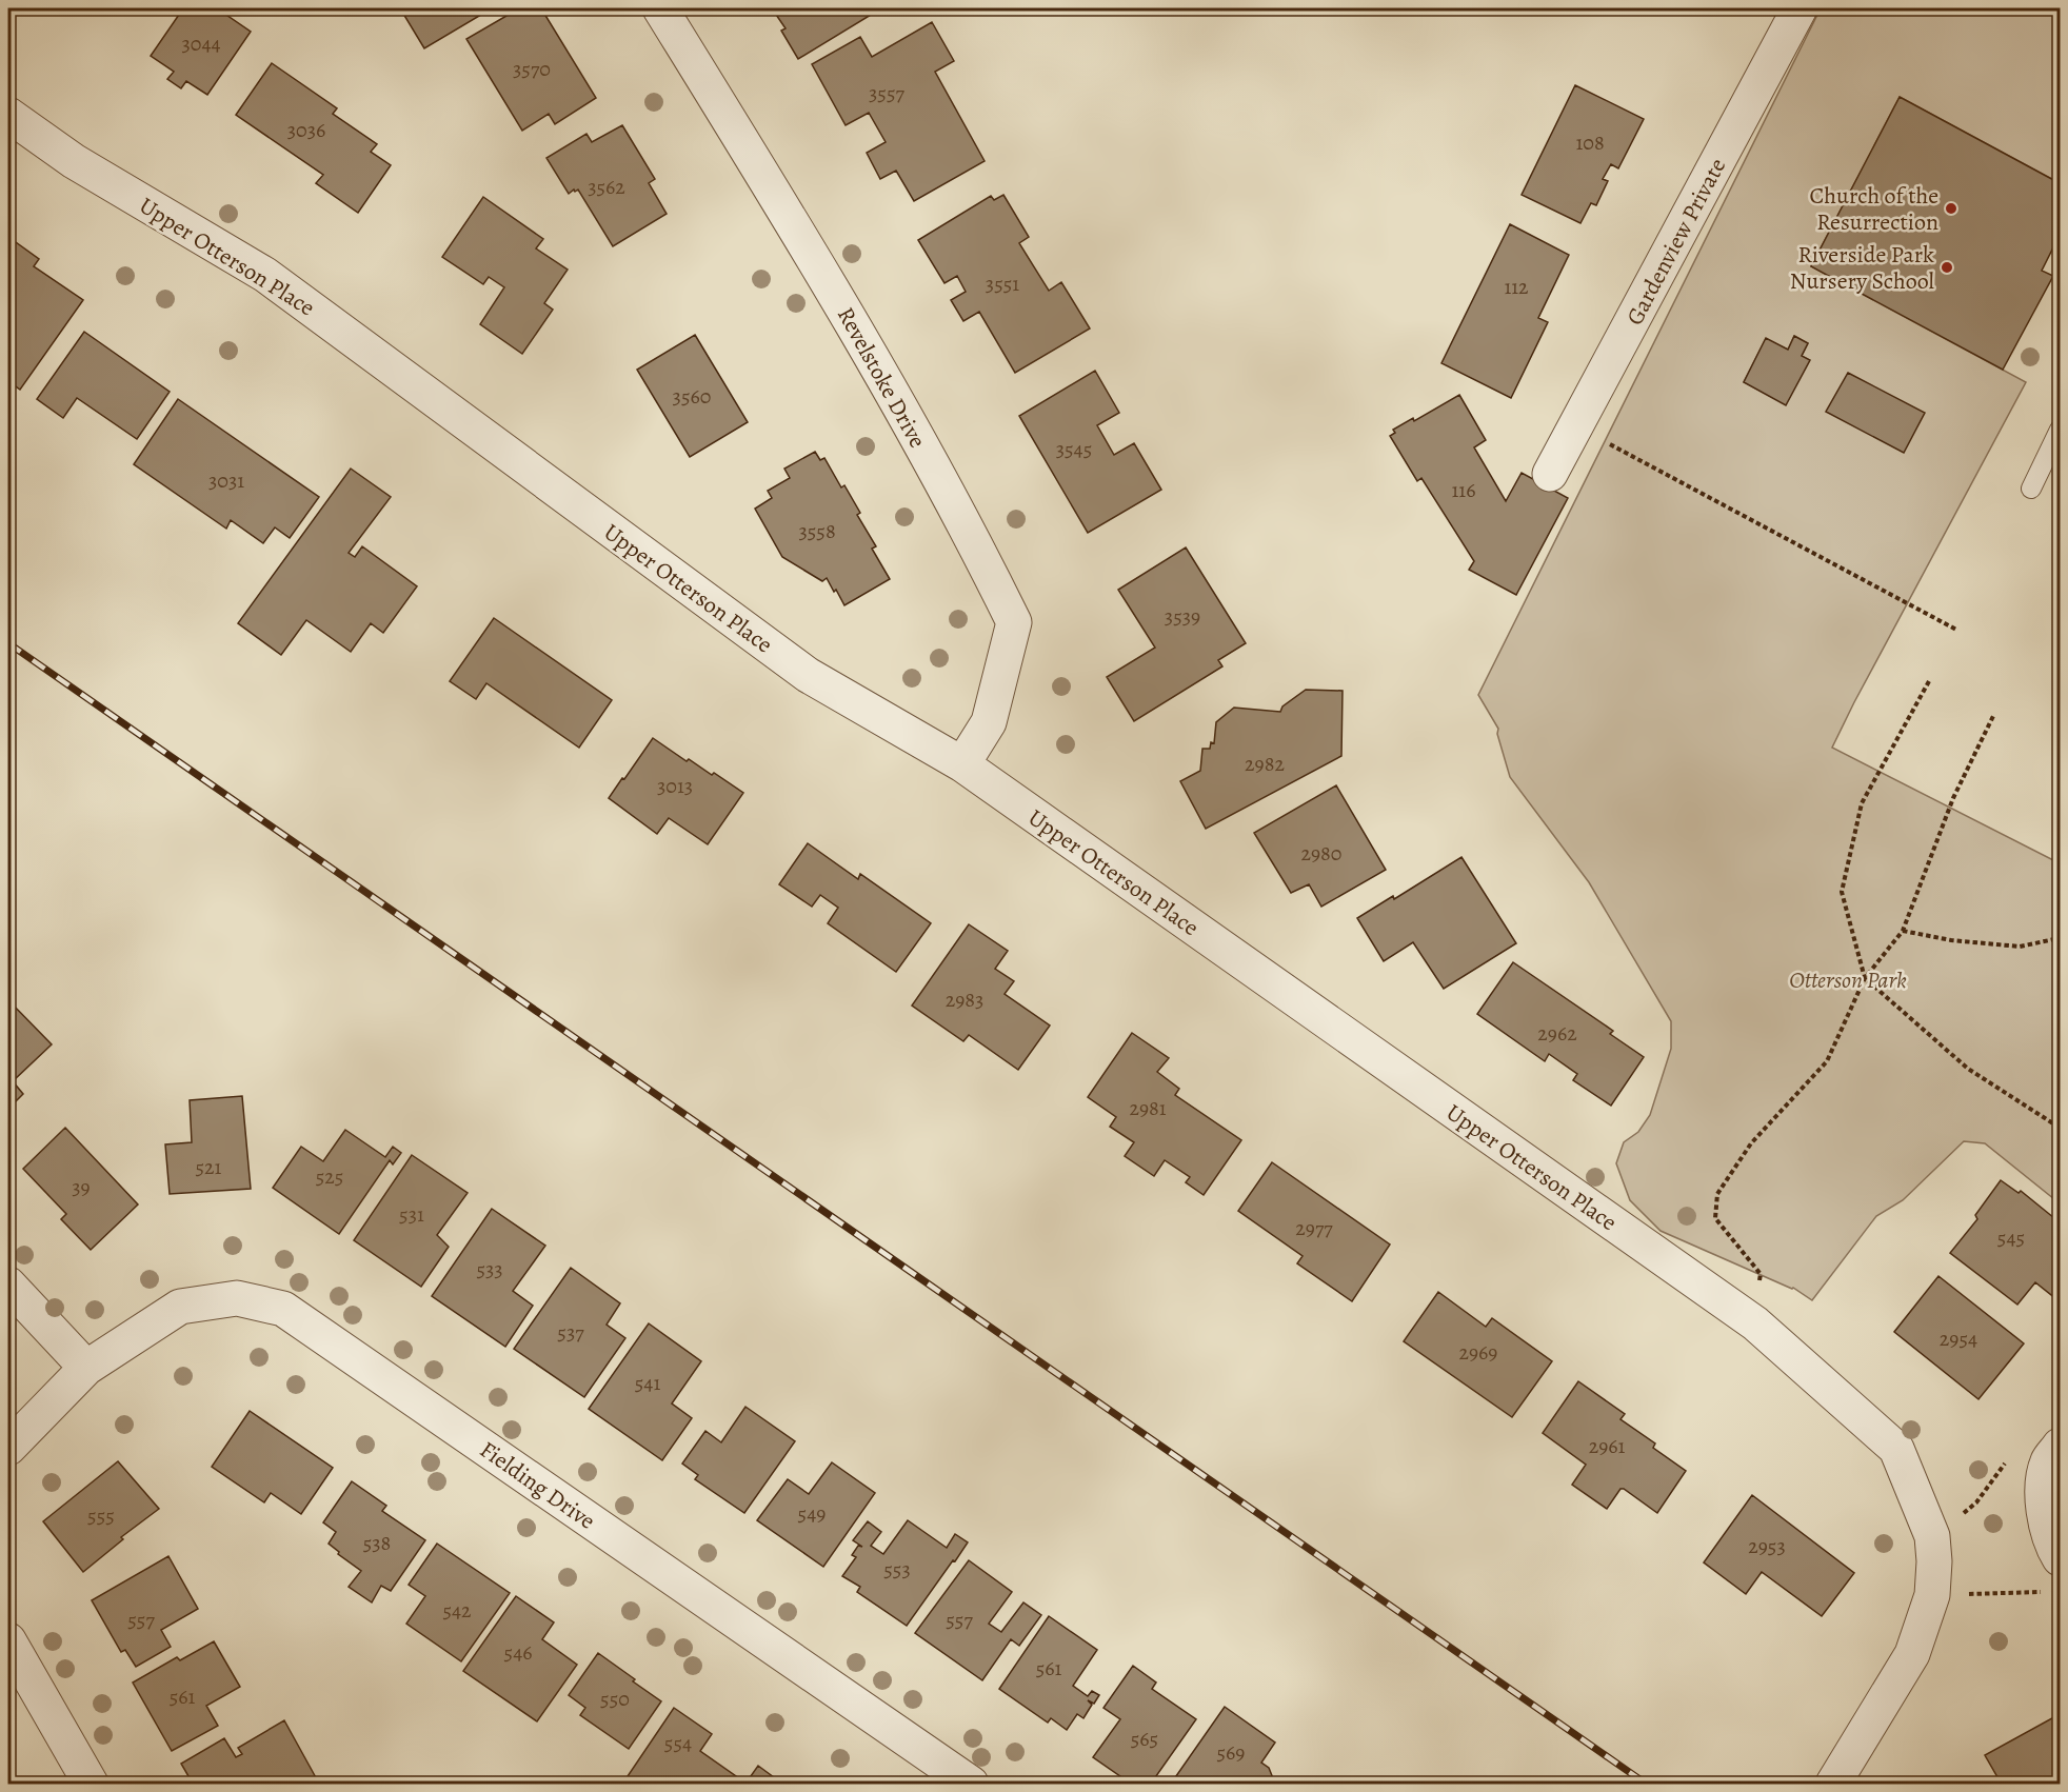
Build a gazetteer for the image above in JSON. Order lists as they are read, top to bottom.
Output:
{
  "streets": {
    "street": [
      "Gardenview Private",
      "Upper Otterson Place",
      "Revelstoke Drive",
      "Fielding Drive"
    ]
  },
  "crossings": [
    ["Upper Otterson Place", "Revelstoke Drive"]
  ],
  "parks": ["Otterson Park"],
  "places": ["Church of the Resurrection", "Riverside Park Nursery School"],
  "house_numbers": [
    "3044",
    "3570",
    "3557",
    "3036",
    "108",
    "3562",
    "3551",
    "112",
    "3560",
    "3545",
    "3031",
    "116",
    "3558",
    "3539",
    "2982",
    "3013",
    "2980",
    "2983",
    "2962",
    "2981",
    "521",
    "525",
    "39",
    "531",
    "2977",
    "545",
    "533",
    "537",
    "2954",
    "2969",
    "541",
    "2961",
    "549",
    "555",
    "538",
    "2953",
    "553",
    "542",
    "557",
    "557",
    "546",
    "561",
    "561",
    "550",
    "565",
    "554",
    "569"
  ]
}
